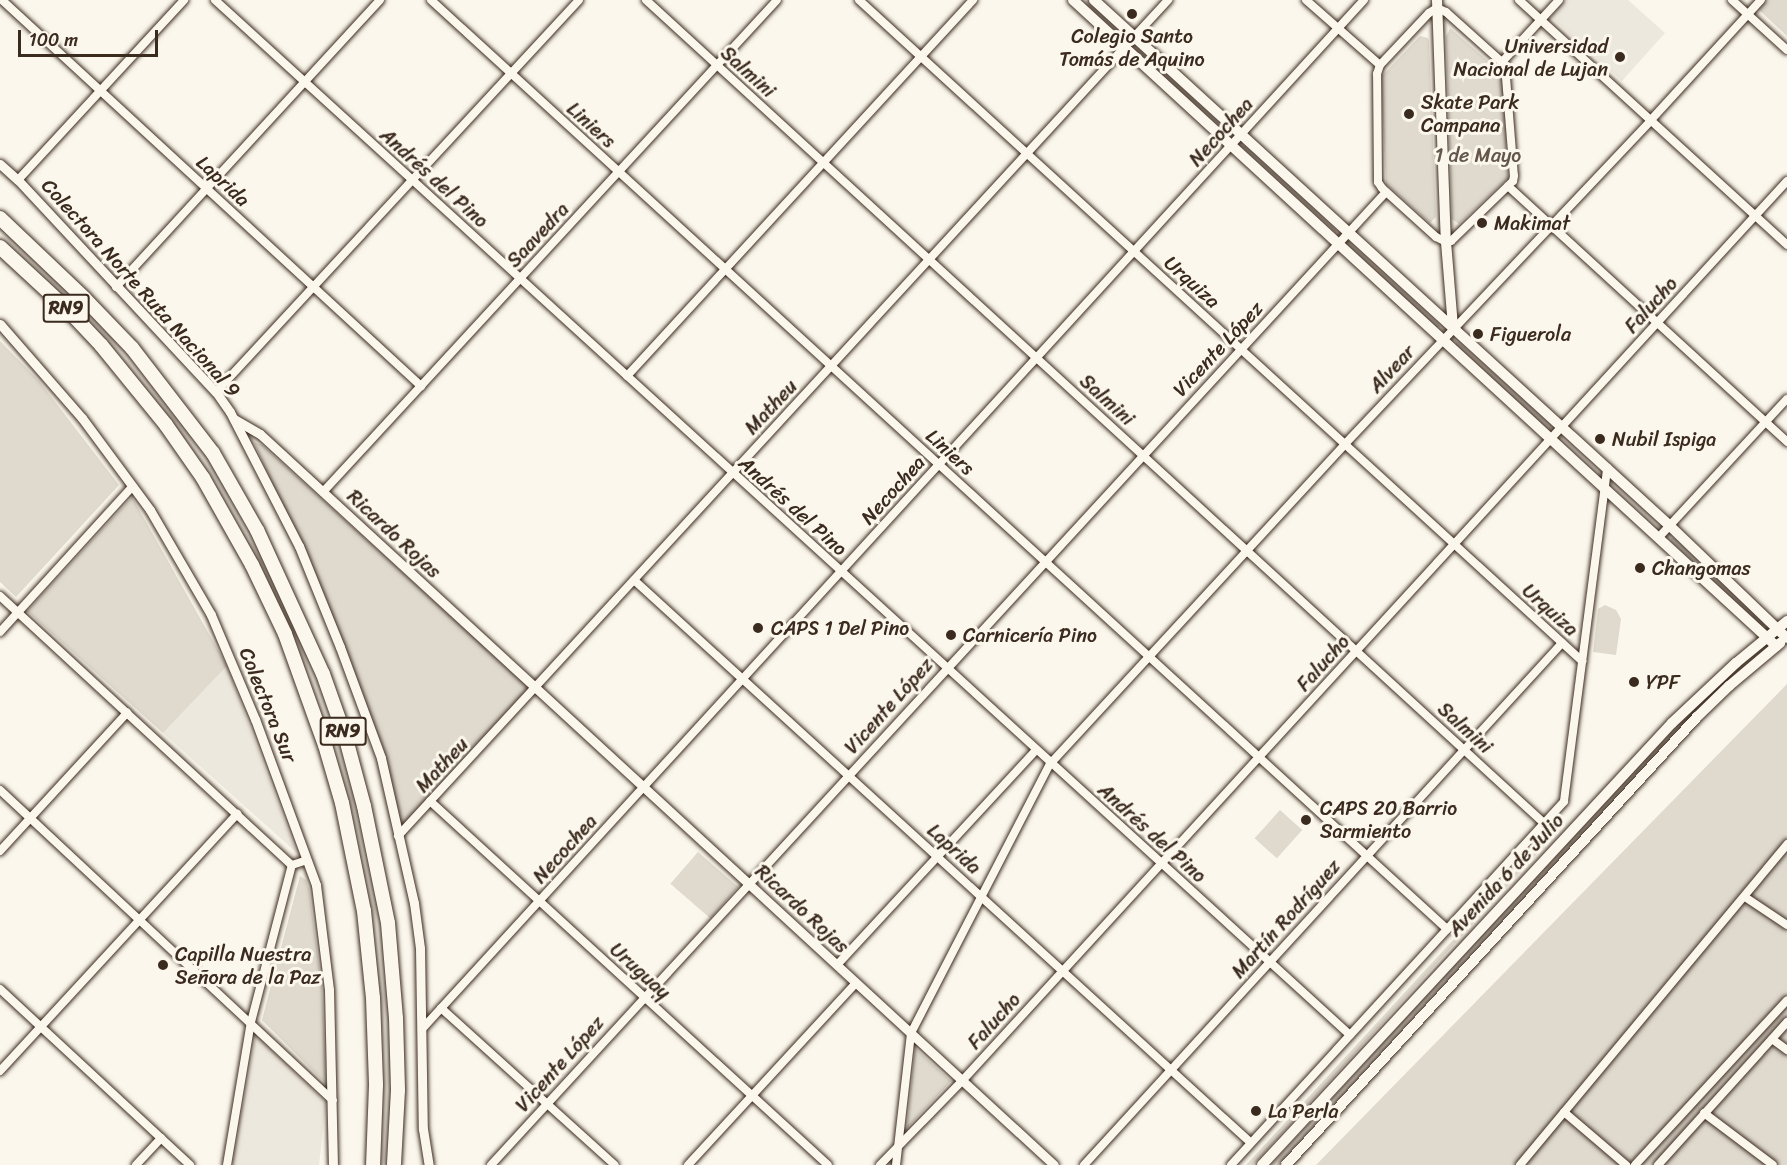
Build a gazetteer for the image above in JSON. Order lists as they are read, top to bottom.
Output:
{
  "streets": {
    "highway": ["RN9"],
    "main road": ["Avenida 6 de Julio"],
    "street": [
      "Salmini",
      "Liniers",
      "Necochea",
      "Andrés del Pino",
      "Laprida",
      "Saavedra",
      "Urquiza",
      "Colectora Norte Ruta Nacional 9",
      "Falucho",
      "Vicente López",
      "Alvear",
      "Matheu",
      "Ricardo Rojas",
      "Colectora Sur",
      "Martín Rodríguez",
      "Uruguay"
    ]
  },
  "crossings": [
    ["Salmini", "Necochea"],
    ["Salmini", "Saavedra"],
    ["Salmini", "Falucho"],
    ["Salmini", "Vicente López"],
    ["Salmini", "Alvear"],
    ["Salmini", "Matheu"],
    ["Salmini", "Martín Rodríguez"],
    ["Liniers", "Necochea"],
    ["Liniers", "Saavedra"],
    ["Liniers", "Falucho"],
    ["Liniers", "Vicente López"],
    ["Liniers", "Alvear"],
    ["Liniers", "Matheu"],
    ["Liniers", "Martín Rodríguez"],
    ["Necochea", "Andrés del Pino"],
    ["Necochea", "Laprida"],
    ["Necochea", "Urquiza"],
    ["Necochea", "Colectora Norte Ruta Nacional 9"],
    ["Necochea", "Ricardo Rojas"],
    ["Necochea", "Uruguay"],
    ["Andrés del Pino", "Saavedra"],
    ["Andrés del Pino", "Falucho"],
    ["Andrés del Pino", "Vicente López"],
    ["Andrés del Pino", "Alvear"],
    ["Andrés del Pino", "Matheu"],
    ["Andrés del Pino", "Martín Rodríguez"],
    ["Laprida", "Saavedra"],
    ["Laprida", "Falucho"],
    ["Laprida", "Vicente López"],
    ["Laprida", "Alvear"],
    ["Laprida", "Matheu"],
    ["Laprida", "Martín Rodríguez"],
    ["Saavedra", "Ricardo Rojas"],
    ["Urquiza", "Falucho"],
    ["Urquiza", "Vicente López"],
    ["Urquiza", "Alvear"],
    ["Urquiza", "Matheu"],
    ["Urquiza", "Martín Rodríguez"],
    ["Colectora Norte Ruta Nacional 9", "Matheu"],
    ["Colectora Norte Ruta Nacional 9", "Ricardo Rojas"],
    ["Falucho", "Ricardo Rojas"],
    ["Vicente López", "Ricardo Rojas"],
    ["Vicente López", "Uruguay"],
    ["Alvear", "Ricardo Rojas"],
    ["Matheu", "Ricardo Rojas"],
    ["Matheu", "Uruguay"]
  ],
  "parks": ["1 de Mayo"],
  "places": [
    "Colegio Santo Tomás de Aquino",
    "Universidad Nacional de Lujan",
    "Skate Park Campana",
    "Makimat",
    "Figuerola",
    "Nubil Ispiga",
    "Changomas",
    "CAPS 1 Del Pino",
    "Carnicería Pino",
    "YPF",
    "CAPS 20 Barrio Sarmiento",
    "Capilla Nuestra Señora de la Paz",
    "La Perla"
  ],
  "scale_bar": "100 m"
}
